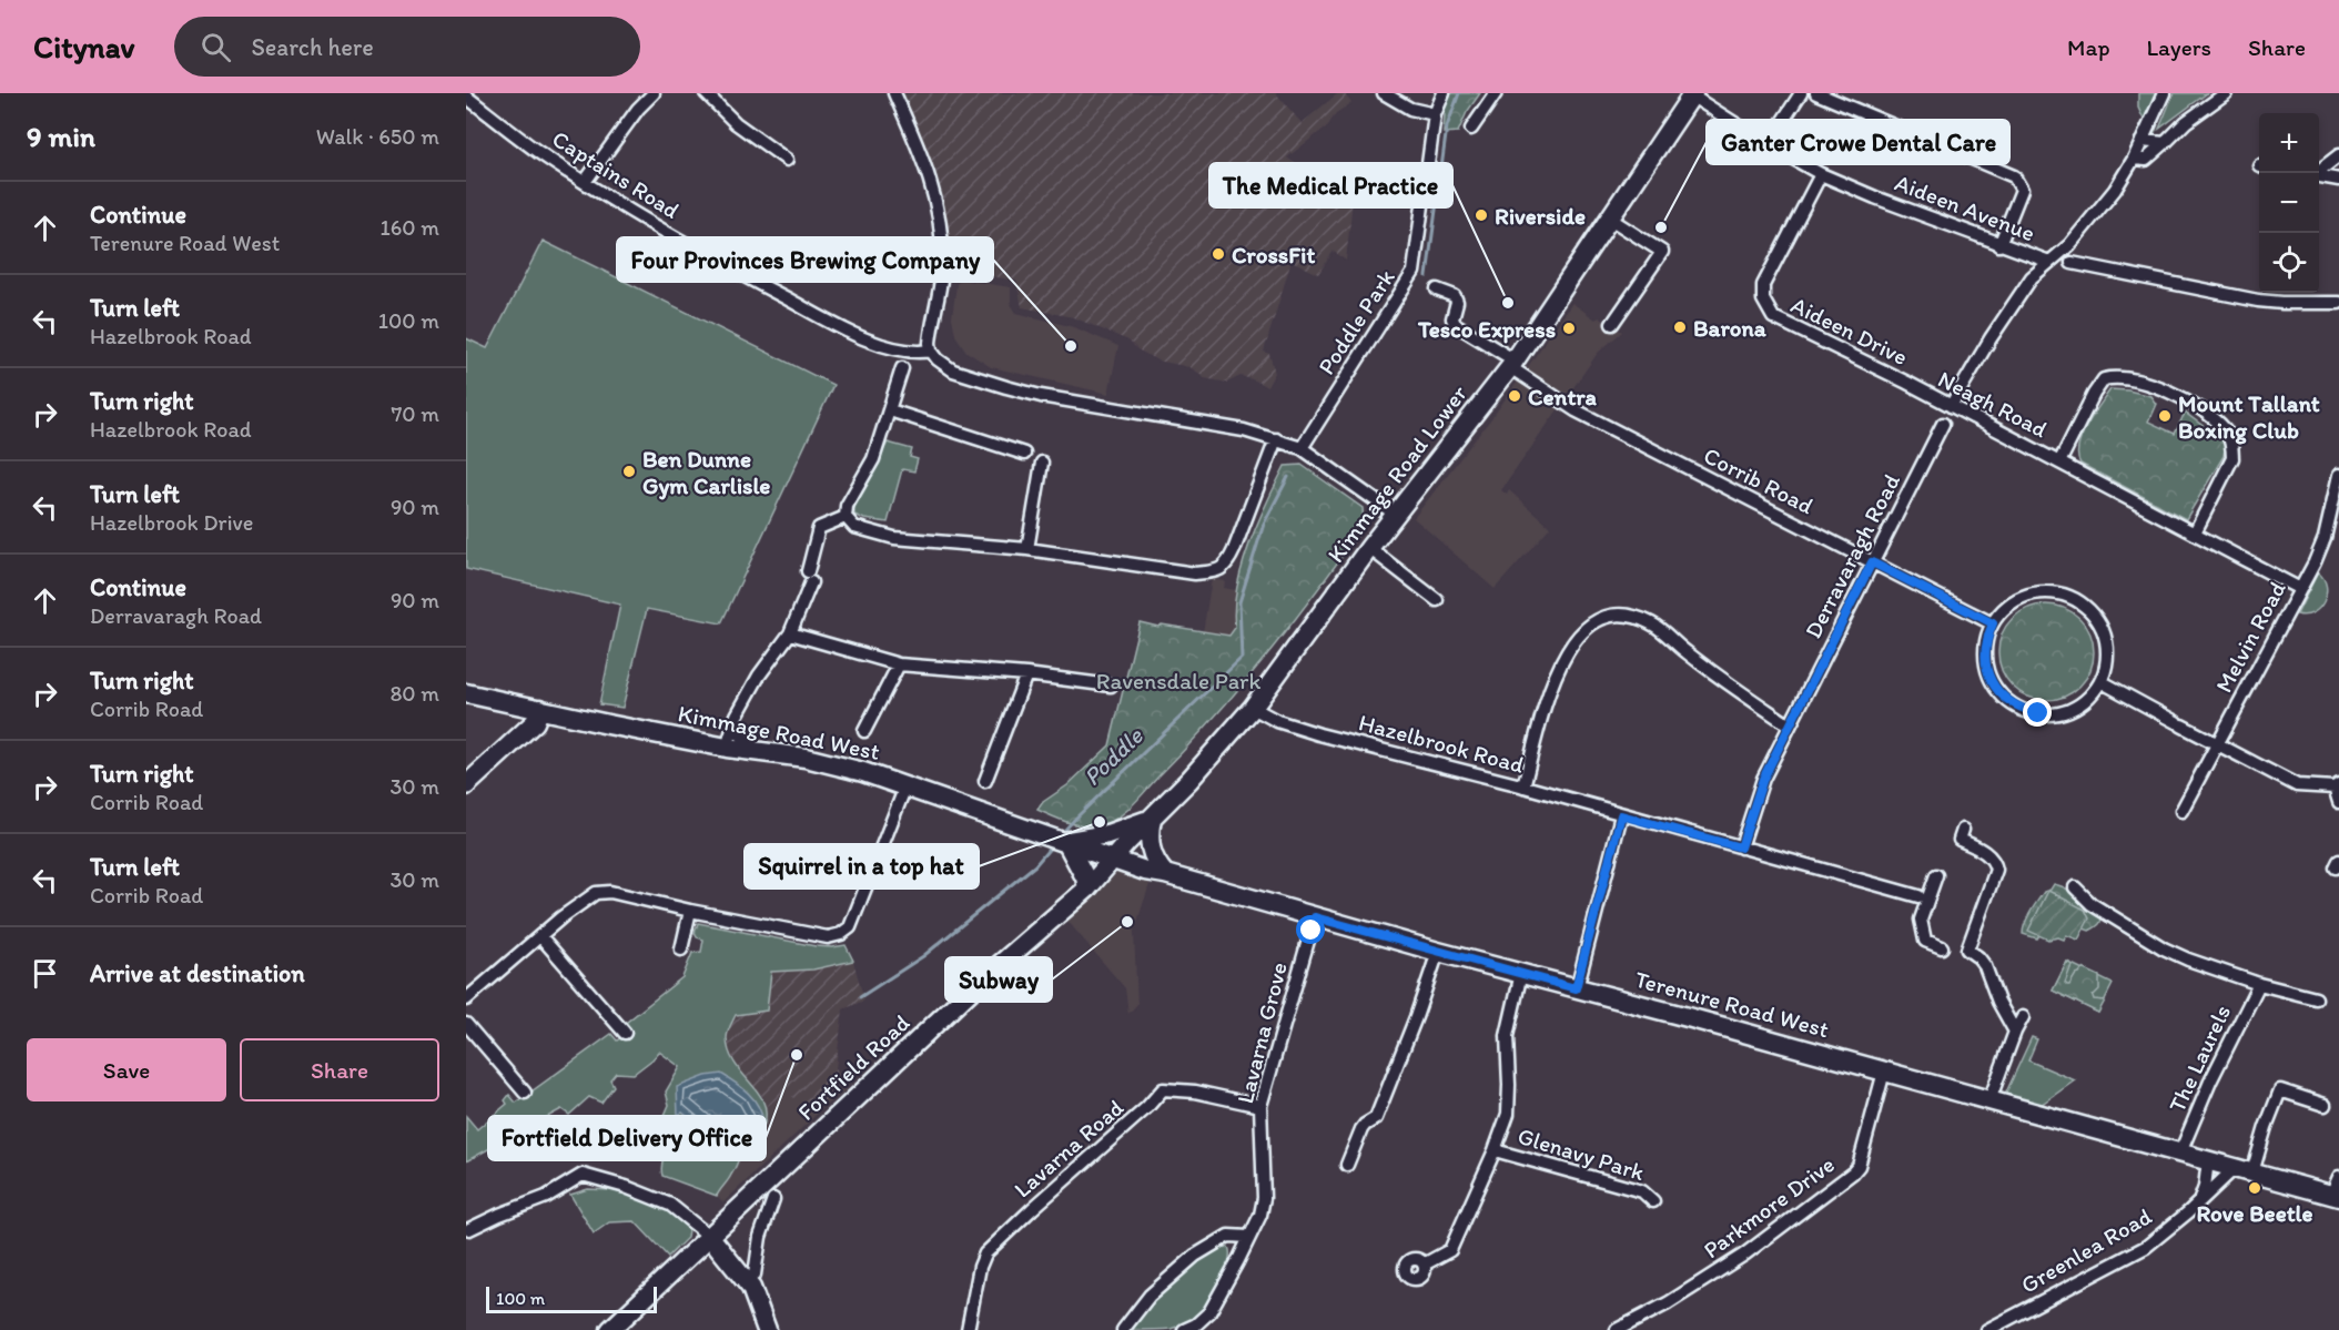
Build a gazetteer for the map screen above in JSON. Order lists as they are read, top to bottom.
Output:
{
  "streets": {
    "main road": [
      "Kimmage Road Lower",
      "Kimmage Road West",
      "Terenure Road West",
      "Fortfield Road"
    ],
    "street": [
      "Captains Road",
      "Aideen Avenue",
      "Poddle Park",
      "Aideen Drive",
      "Neagh Road",
      "Corrib Road",
      "Derravaragh Road",
      "Melvin Road",
      "Hazelbrook Road",
      "Lavarna Grove",
      "The Laurels",
      "Lavarna Road",
      "Glenavy Park",
      "Parkmore Drive",
      "Greenlea Road"
    ]
  },
  "crossings": [
    ["Aideen Avenue", "Aideen Drive"],
    ["Aideen Avenue", "Kimmage Road Lower"],
    ["Aideen Drive", "Neagh Road"],
    ["Neagh Road", "Melvin Road"],
    ["Kimmage Road Lower", "Corrib Road"],
    ["Kimmage Road Lower", "Kimmage Road West"],
    ["Kimmage Road Lower", "Hazelbrook Road"],
    ["Kimmage Road Lower", "Terenure Road West"],
    ["Kimmage Road Lower", "Fortfield Road"],
    ["Corrib Road", "Derravaragh Road"],
    ["Derravaragh Road", "Hazelbrook Road"],
    ["Kimmage Road West", "Terenure Road West"],
    ["Kimmage Road West", "Fortfield Road"],
    ["Terenure Road West", "Lavarna Grove"],
    ["Terenure Road West", "The Laurels"],
    ["Terenure Road West", "Fortfield Road"],
    ["Terenure Road West", "Glenavy Park"],
    ["Terenure Road West", "Parkmore Drive"],
    ["Terenure Road West", "Greenlea Road"],
    ["Lavarna Grove", "Lavarna Road"]
  ],
  "water": ["Poddle"],
  "parks": ["Ravensdale Park"],
  "places": [
    "Riverside",
    "Ganter Crowe Dental Care",
    "CrossFit",
    "The Medical Practice",
    "Barona",
    "Tesco Express",
    "Four Provinces Brewing Company",
    "Centra",
    "Mount Tallant Boxing Club",
    "Ben Dunne Gym Carlisle",
    "Squirrel in a top hat",
    "Subway",
    "Fortfield Delivery Office",
    "Rove Beetle"
  ],
  "scale_bar": "100 m",
  "page": {
    "header": "Citynav",
    "search": "Search here",
    "nav": ["Map", "Layers", "Share"],
    "heading": ["9 min", "Walk · 650 m"],
    "map_buttons": ["+", "−"],
    "list": [
      ["Continue", "Terenure Road West", "160 m"],
      ["Turn left", "Hazelbrook Road", "100 m"],
      ["Turn right", "Hazelbrook Road", "70 m"],
      ["Turn left", "Hazelbrook Drive", "90 m"],
      ["Continue", "Derravaragh Road", "90 m"],
      ["Turn right", "Corrib Road", "80 m"],
      ["Turn right", "Corrib Road", "30 m"],
      ["Turn left", "Corrib Road", "30 m"],
      "Arrive at destination"
    ],
    "buttons": ["Save", "Share"],
    "scale": "100 m"
  }
}
